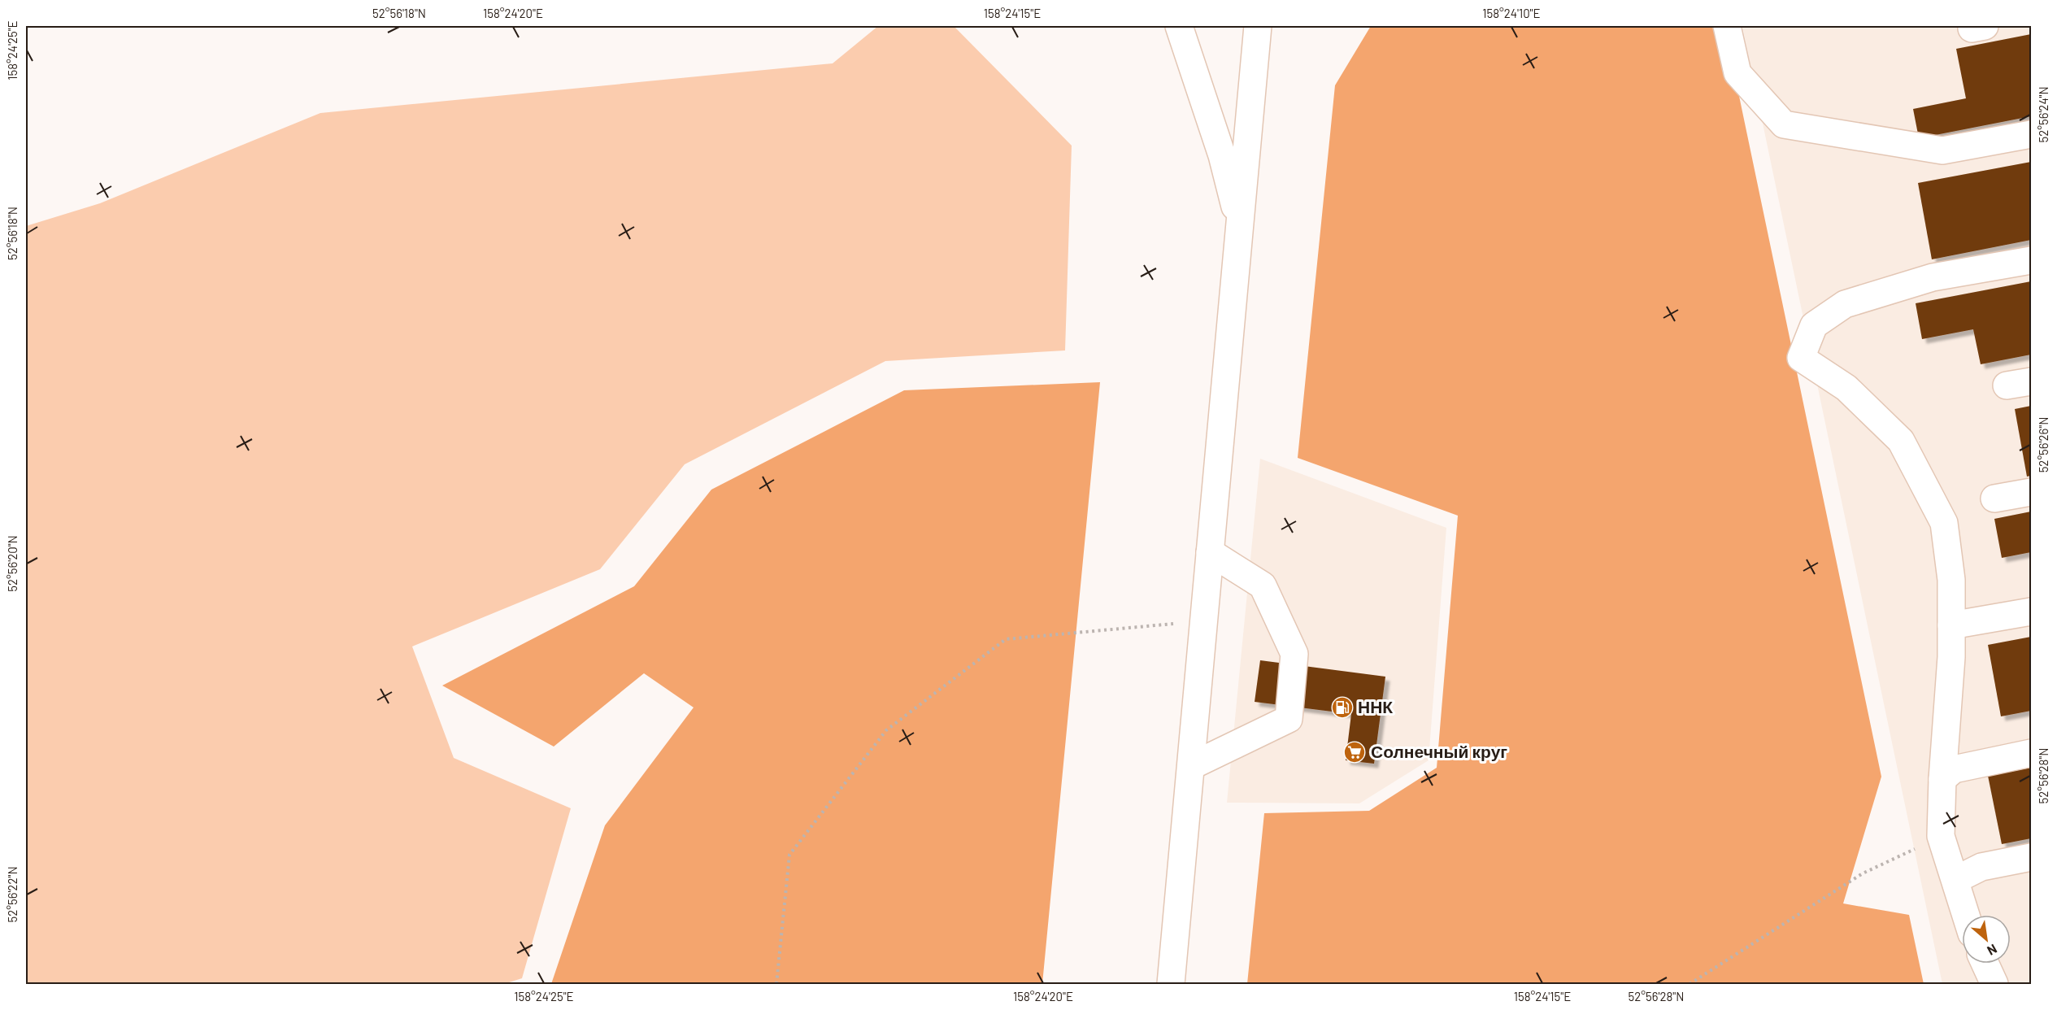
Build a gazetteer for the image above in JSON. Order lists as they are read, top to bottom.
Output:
{
  "places": {
    "fuel station": ["ННК"],
    "supermarket": ["Солнечный круг"]
  },
  "north": "bottom right",
  "coordinates": [
    "52°56'18\"N",
    "158°24'20\"E",
    "158°24'15\"E",
    "158°24'10\"E",
    "158°24'25\"E",
    "52°56'24\"N",
    "52°56'26\"N",
    "52°56'20\"N",
    "52°56'28\"N",
    "52°56'22\"N"
  ]
}
